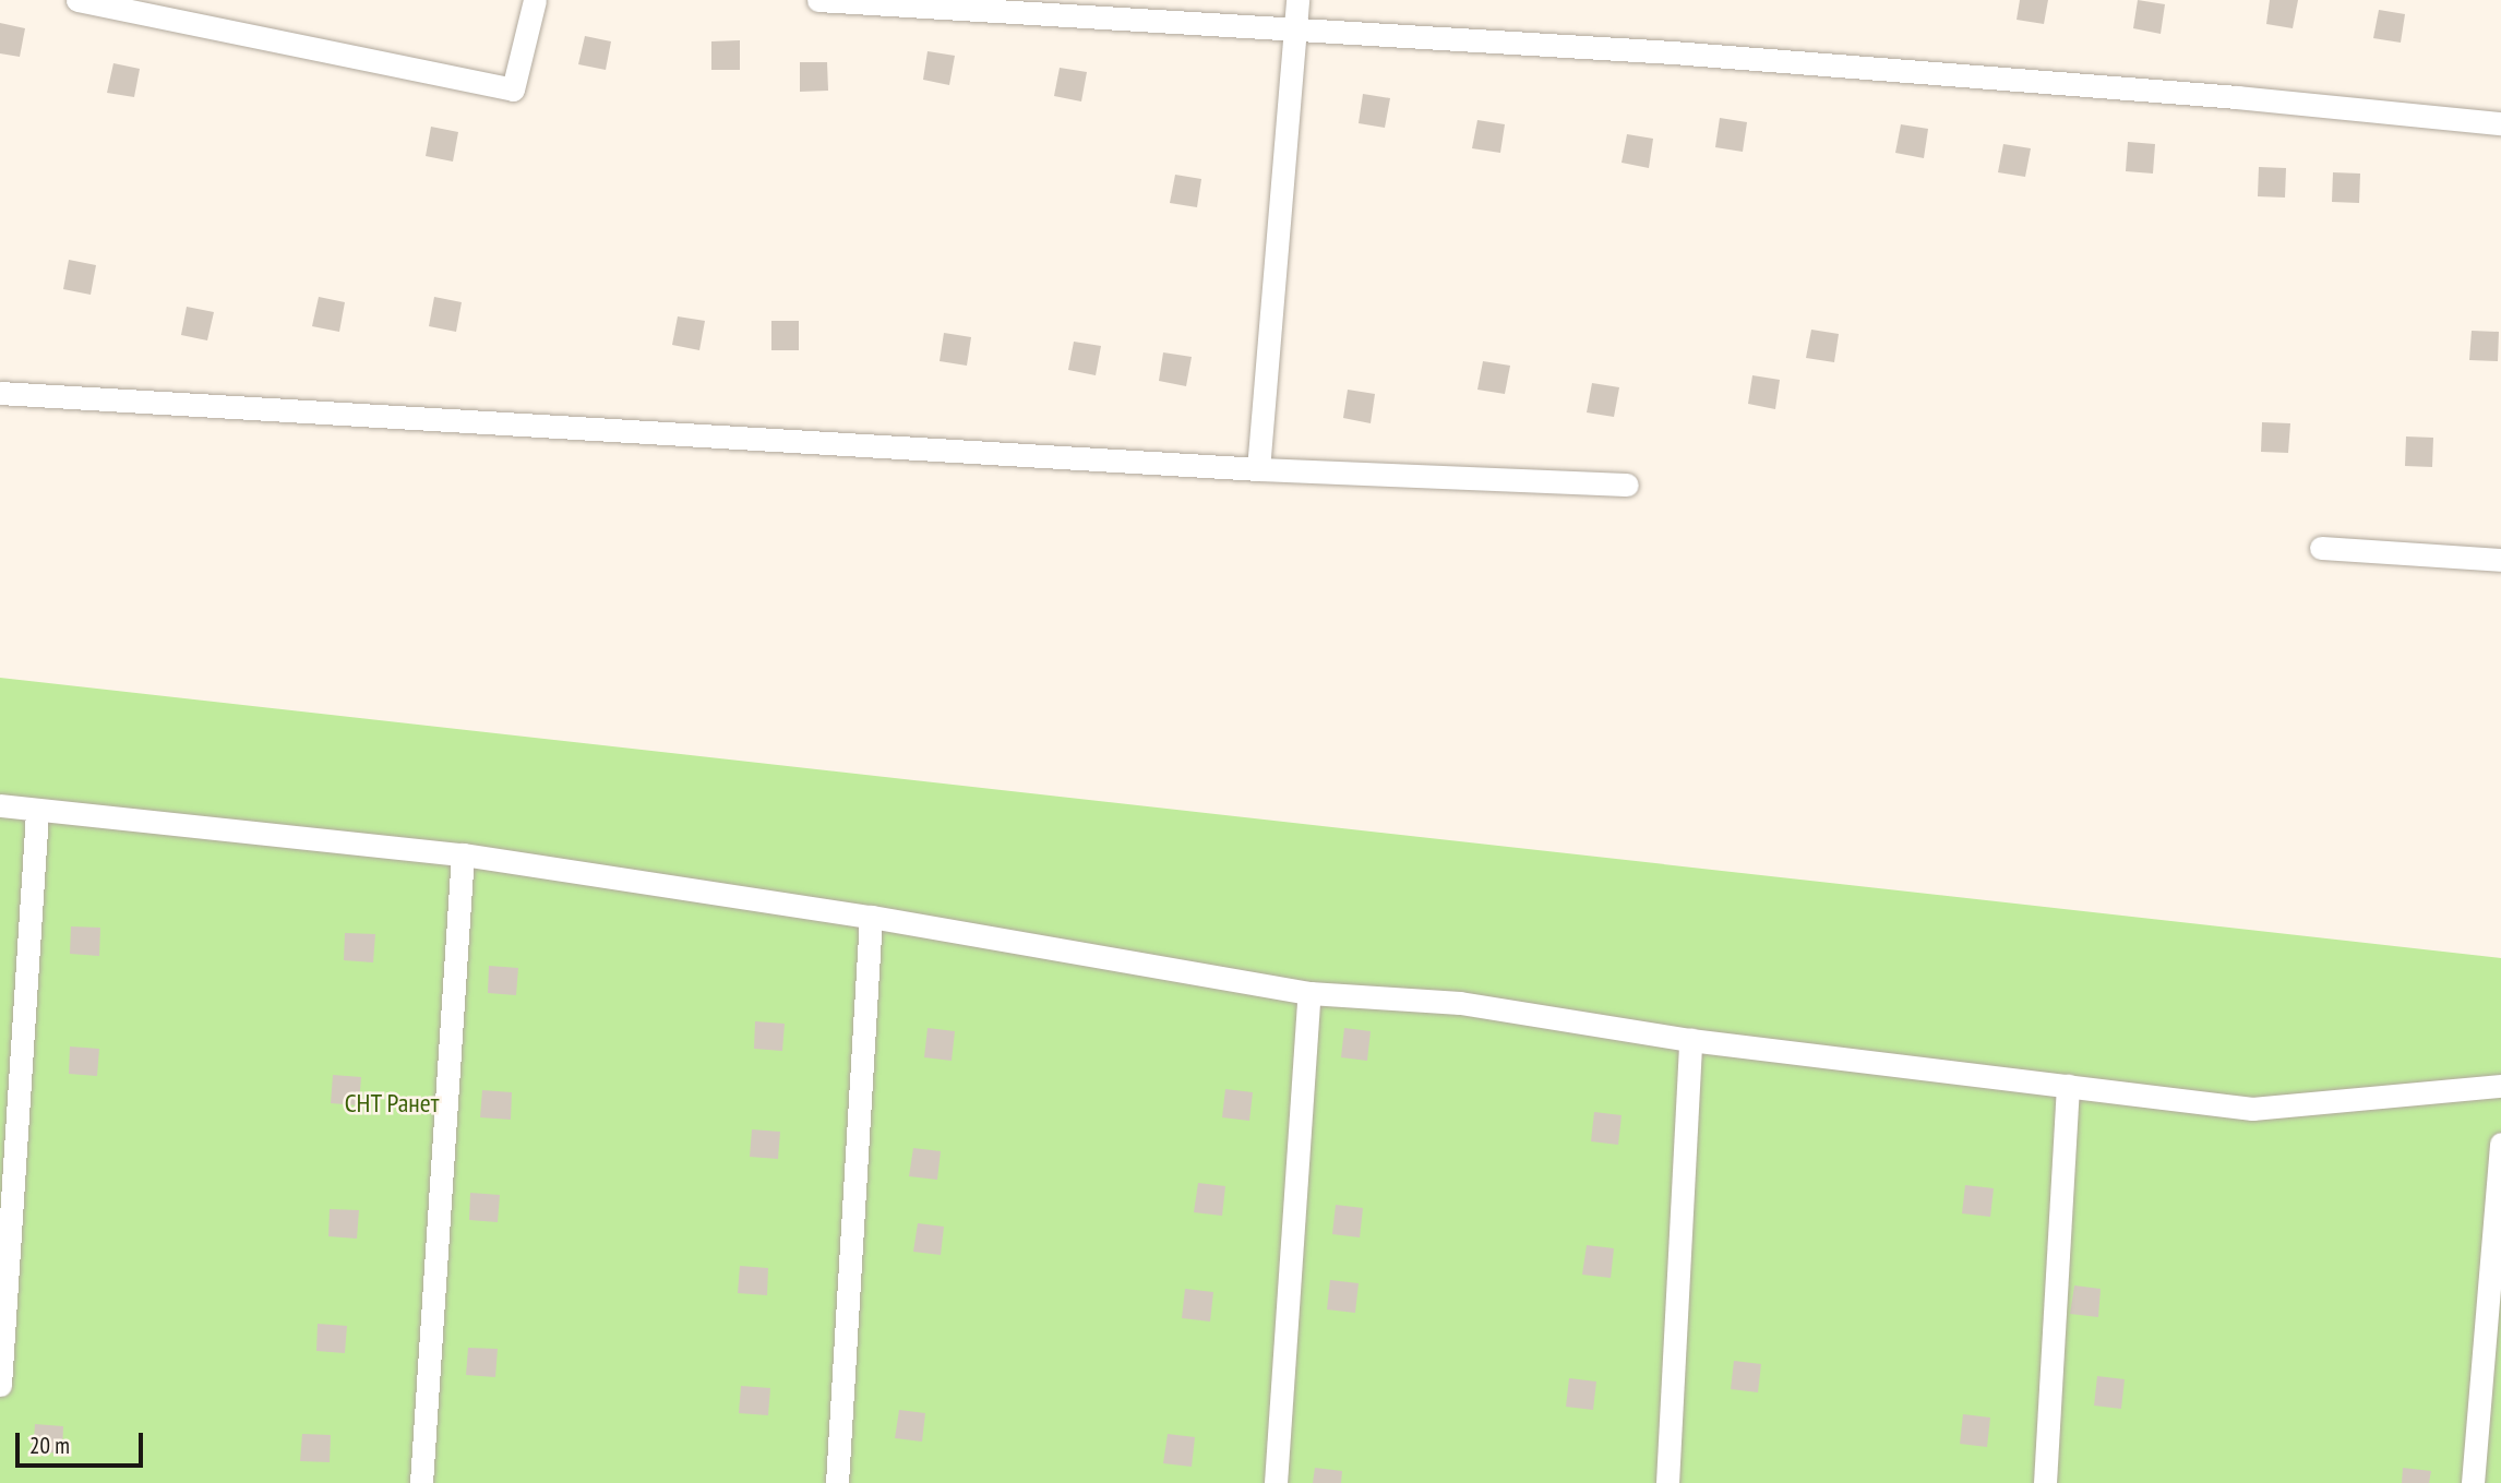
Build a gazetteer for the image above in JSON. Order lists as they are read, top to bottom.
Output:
{
  "parks": ["СНТ Ранет"],
  "scale_bar": "20 m"
}
